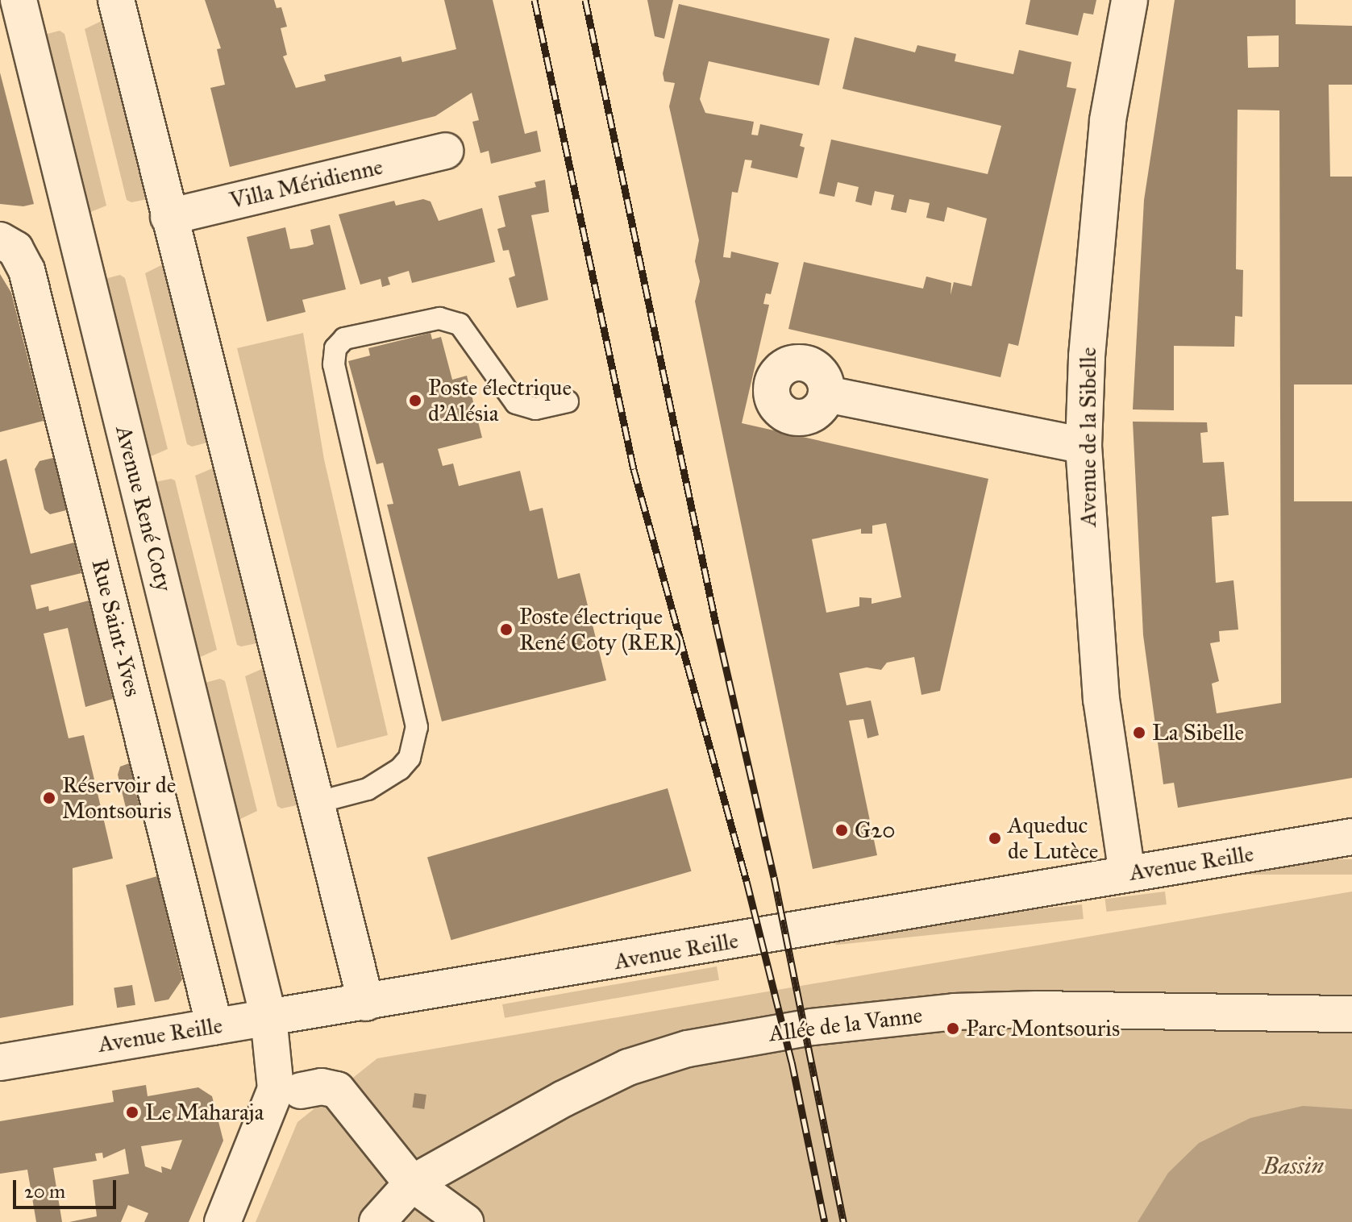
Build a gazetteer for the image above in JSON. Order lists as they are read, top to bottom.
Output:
{
  "streets": {
    "street": [
      "Villa Méridienne",
      "Avenue de la Sibelle",
      "Avenue René Coty",
      "Rue Saint-Yves",
      "Avenue Reille",
      "Allée de la Vanne"
    ]
  },
  "crossings": [
    ["Avenue de la Sibelle", "Avenue Reille"],
    ["Avenue René Coty", "Avenue Reille"],
    ["Rue Saint-Yves", "Avenue Reille"]
  ],
  "water": ["Bassin"],
  "places": [
    "Poste électrique d'Alésia",
    "Poste électrique René Coty (RER)",
    "La Sibelle",
    "Réservoir de Montsouris",
    "G20",
    "Aqueduc de Lutèce",
    "Parc Montsouris",
    "Le Maharaja"
  ],
  "scale_bar": "20 m"
}
